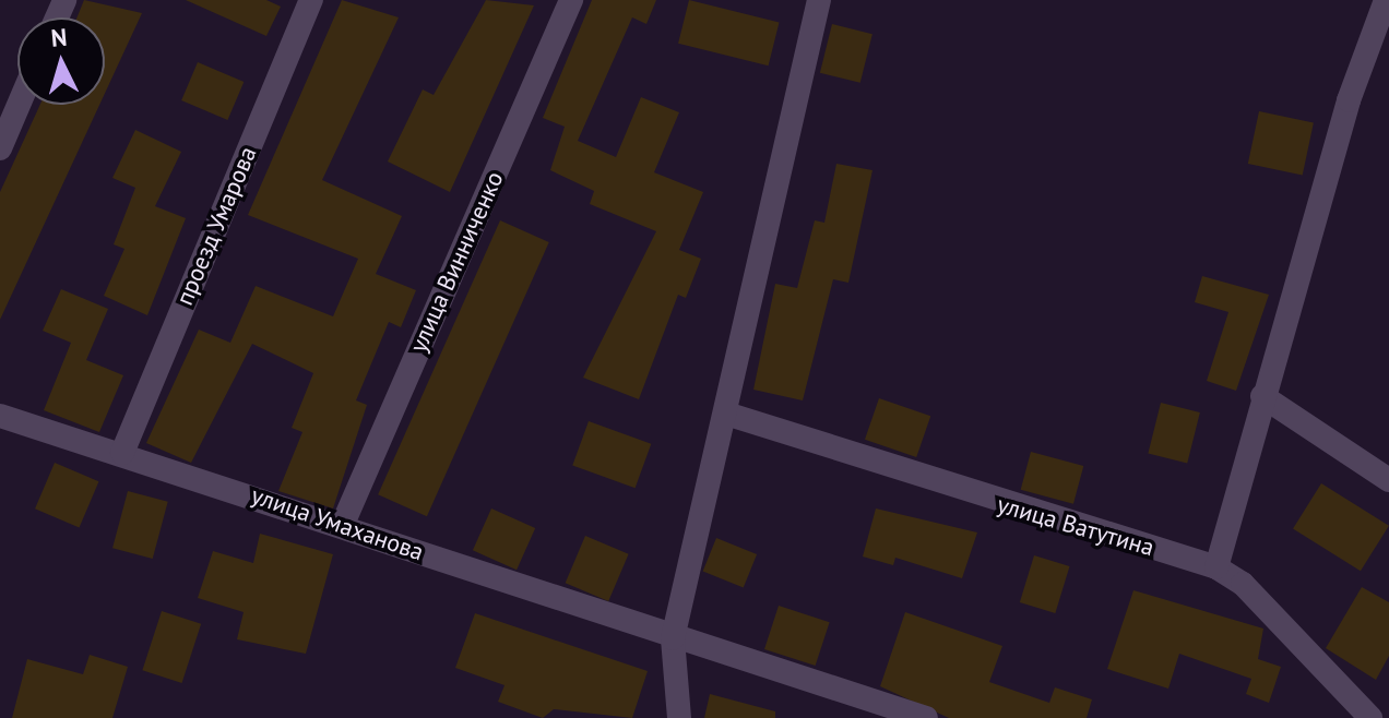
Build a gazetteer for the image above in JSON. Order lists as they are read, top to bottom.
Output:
{
  "streets": {
    "street": [
      "проезд Умарова",
      "улица Винниченко",
      "улица Умаханова",
      "улица Ватутина"
    ]
  },
  "crossings": [
    ["проезд Умарова", "улица Умаханова"],
    ["улица Винниченко", "улица Умаханова"]
  ],
  "north": "top"
}
